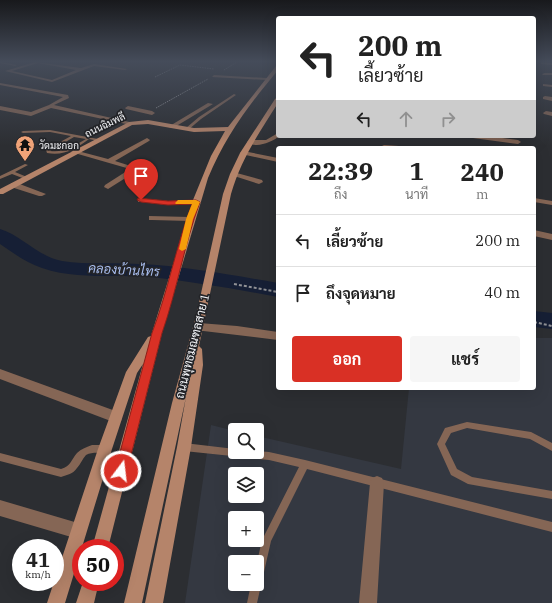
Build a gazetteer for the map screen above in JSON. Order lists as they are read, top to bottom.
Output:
{
  "streets": {
    "main road": ["ถนนฉิมพลี", "ถนนพุทธมณฑลสาย 1"]
  },
  "water": ["คลองบ้านไทร"],
  "places": {
    "temple": ["วัดมะกอก"]
  },
  "page": {
    "turn": ["200 m", "เลี้ยวซ้าย"],
    "eta": [
      "22:39",
      "ถึง",
      "1",
      "นาที",
      "240",
      "m"
    ],
    "list": [
      {
        "name": "เลี้ยวซ้าย",
        "value": "200 m"
      },
      {
        "name": "ถึงจุดหมาย",
        "value": "40 m"
      }
    ],
    "buttons": ["ออก", "แชร์"],
    "map_buttons": ["+", "−"],
    "speed": "41 km/h",
    "limit": "50"
  }
}
